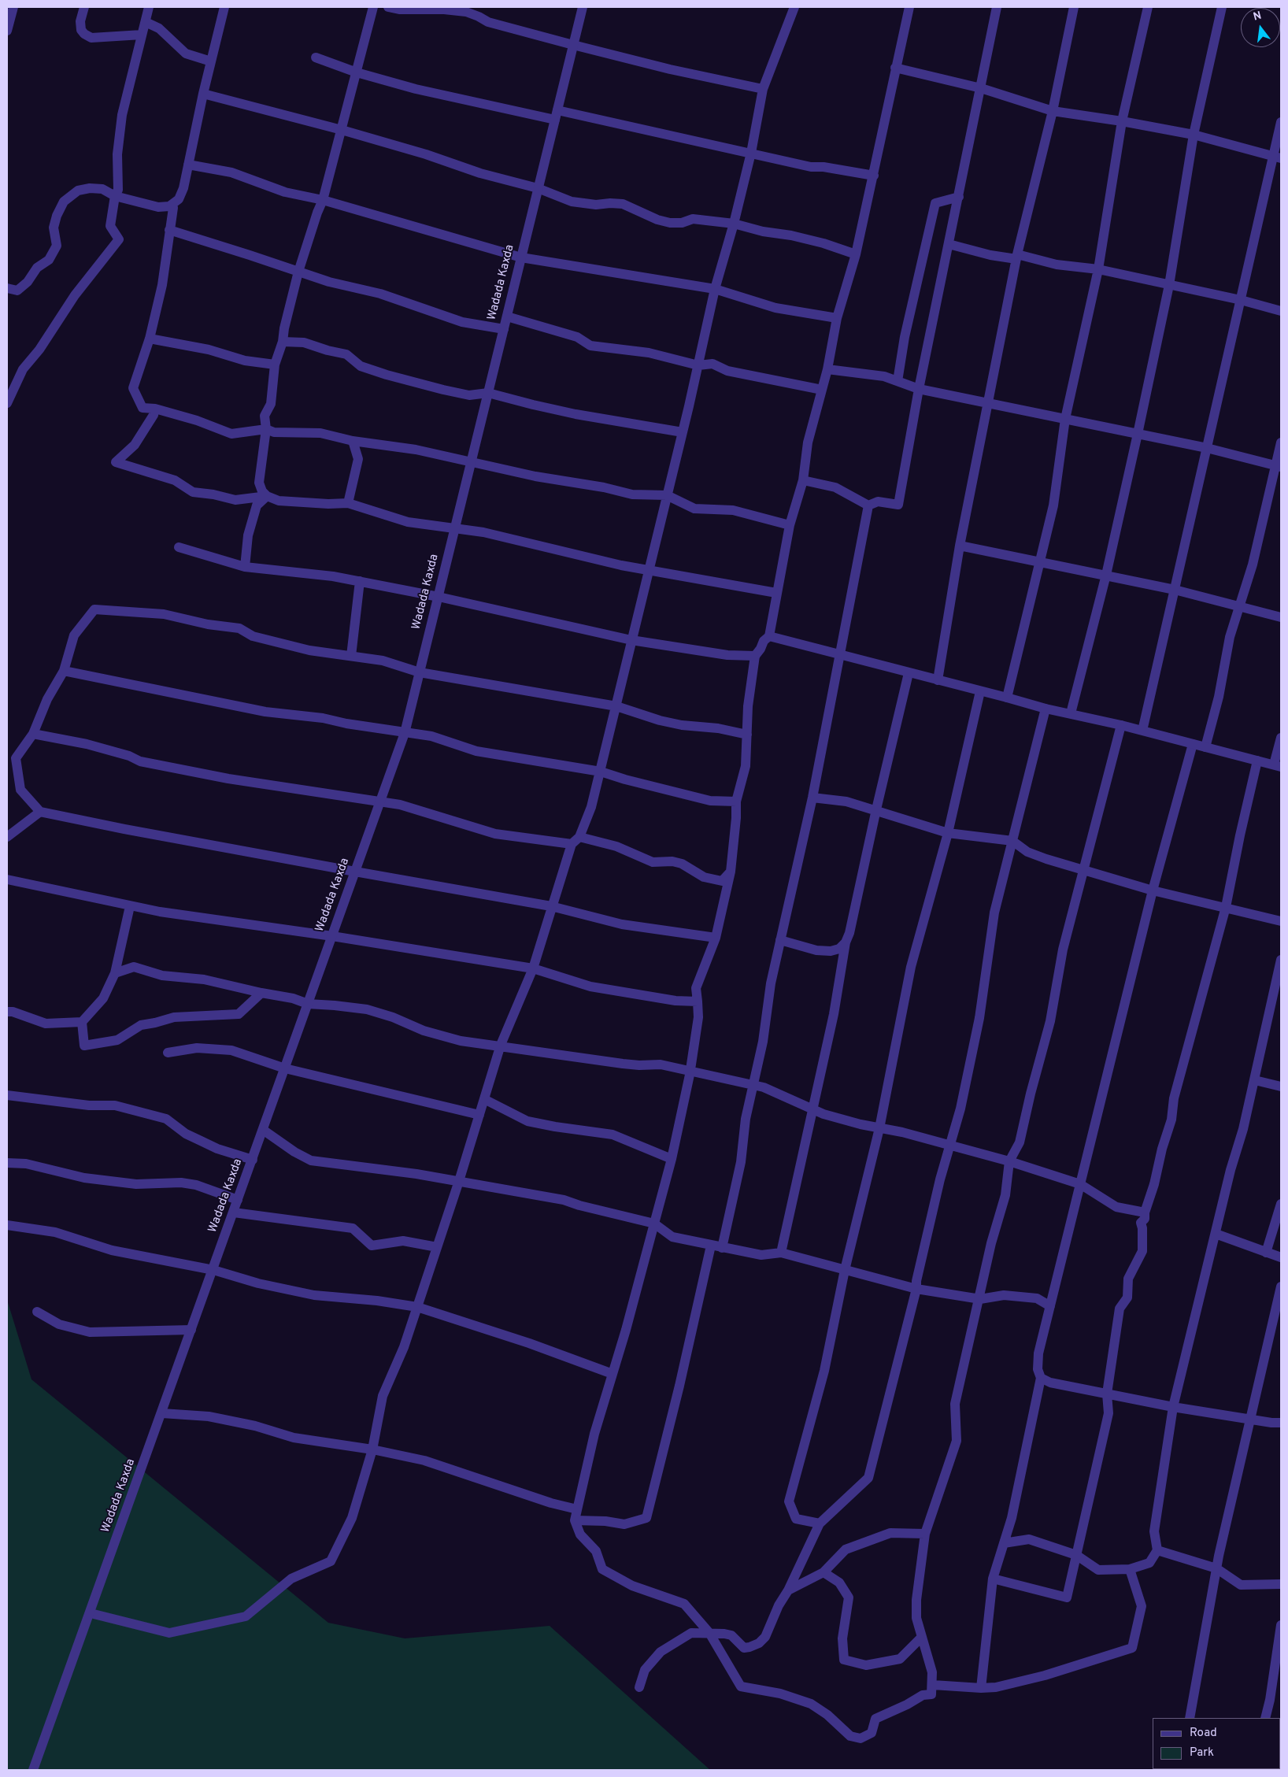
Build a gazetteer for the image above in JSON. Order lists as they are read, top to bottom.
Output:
{
  "streets": {
    "street": ["Wadada Kaxda"]
  },
  "legend": ["Road", "Park"],
  "north": "top"
}
